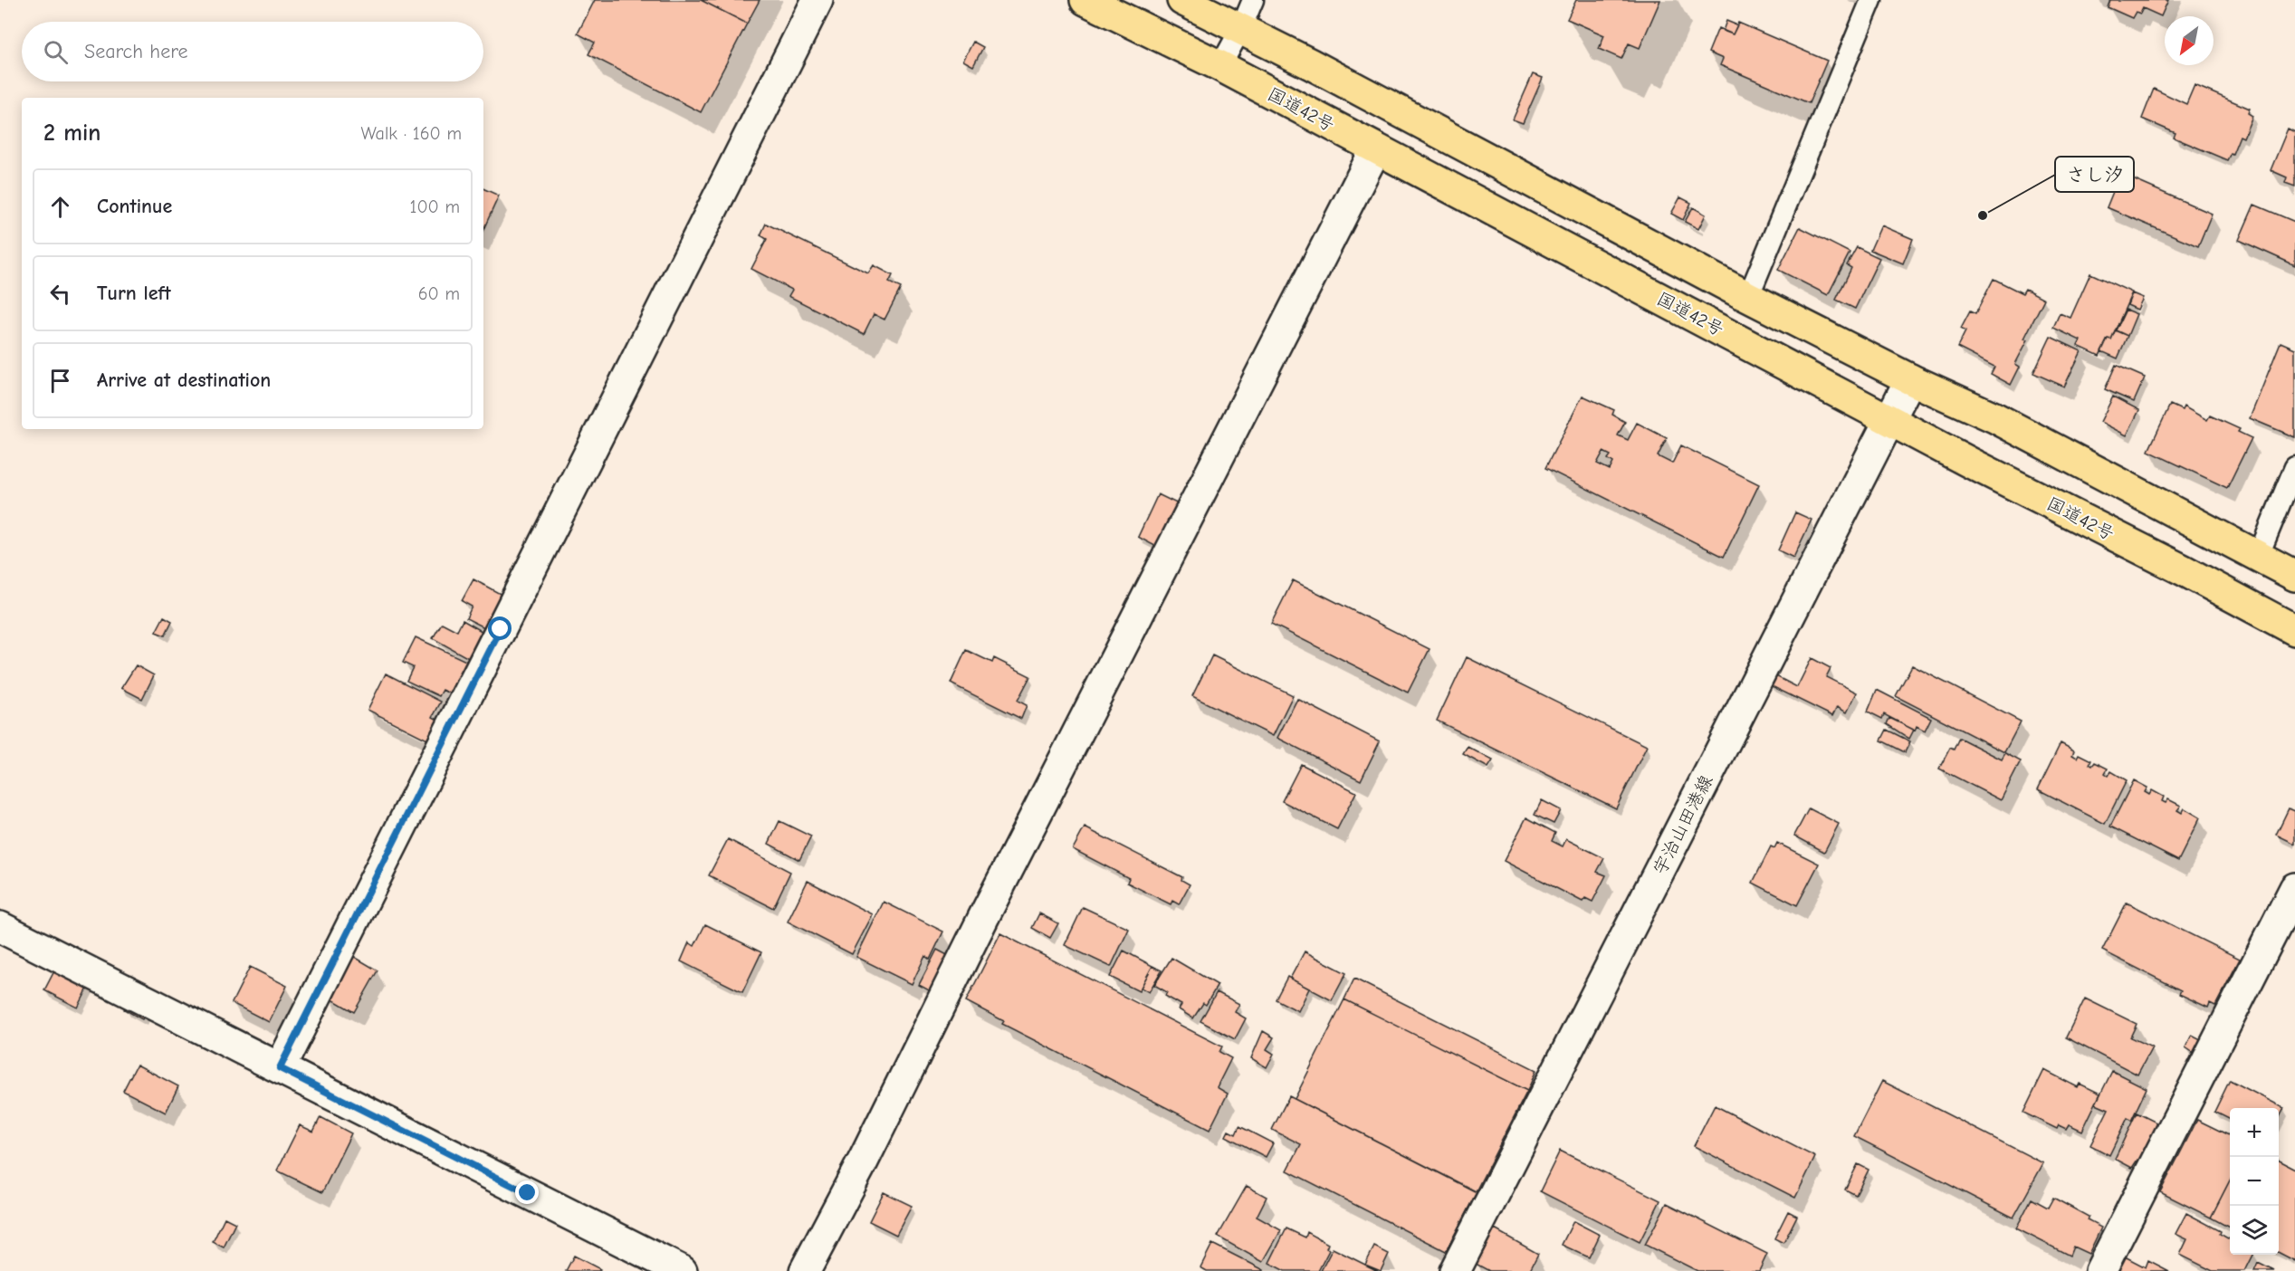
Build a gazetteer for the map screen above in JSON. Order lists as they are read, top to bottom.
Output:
{
  "streets": {
    "highway": ["国道42号"],
    "street": ["宇治山田港線"]
  },
  "crossings": [
    ["国道42号", "宇治山田港線"]
  ],
  "places": ["さし汐"],
  "north": "bottom left",
  "page": {
    "search": "Search here",
    "heading": ["2 min", "Walk · 160 m"],
    "list": [
      ["Continue", "100 m"],
      ["Turn left", "60 m"],
      "Arrive at destination"
    ],
    "map_buttons": ["+", "−"]
  }
}
